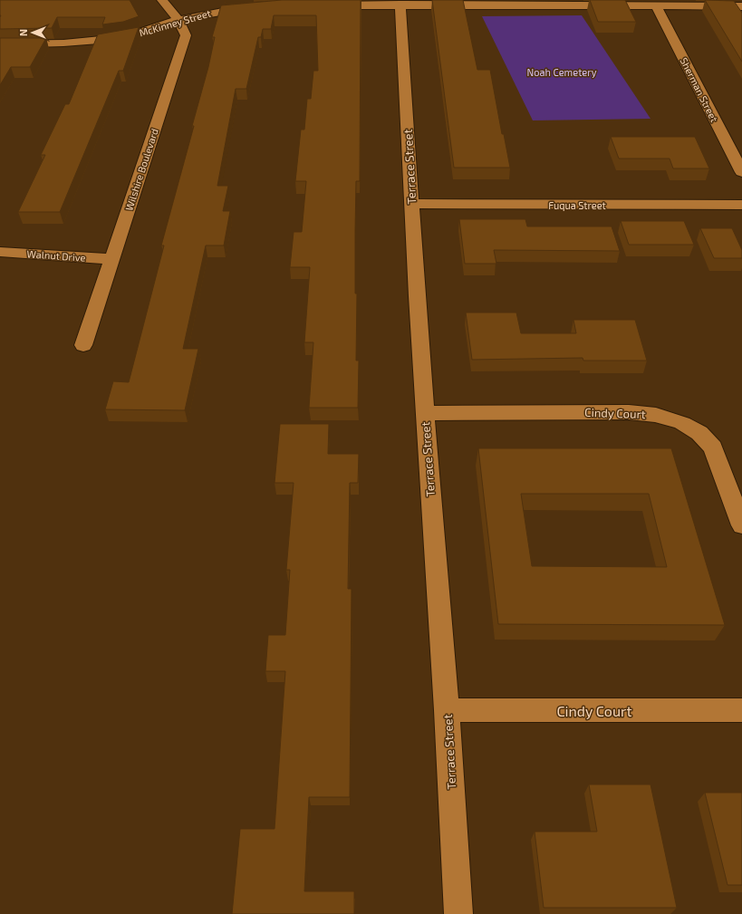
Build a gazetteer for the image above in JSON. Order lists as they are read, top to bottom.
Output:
{
  "streets": {
    "street": [
      "McKinney Street",
      "Sherman Street",
      "Terrace Street",
      "Wilshire Boulevard",
      "Fuqua Street",
      "Walnut Drive",
      "Cindy Court"
    ]
  },
  "crossings": [
    ["McKinney Street", "Wilshire Boulevard"],
    ["Terrace Street", "Fuqua Street"],
    ["Terrace Street", "Cindy Court"],
    ["Wilshire Boulevard", "Walnut Drive"]
  ],
  "parks": ["Noah Cemetery"],
  "north": "left"
}
